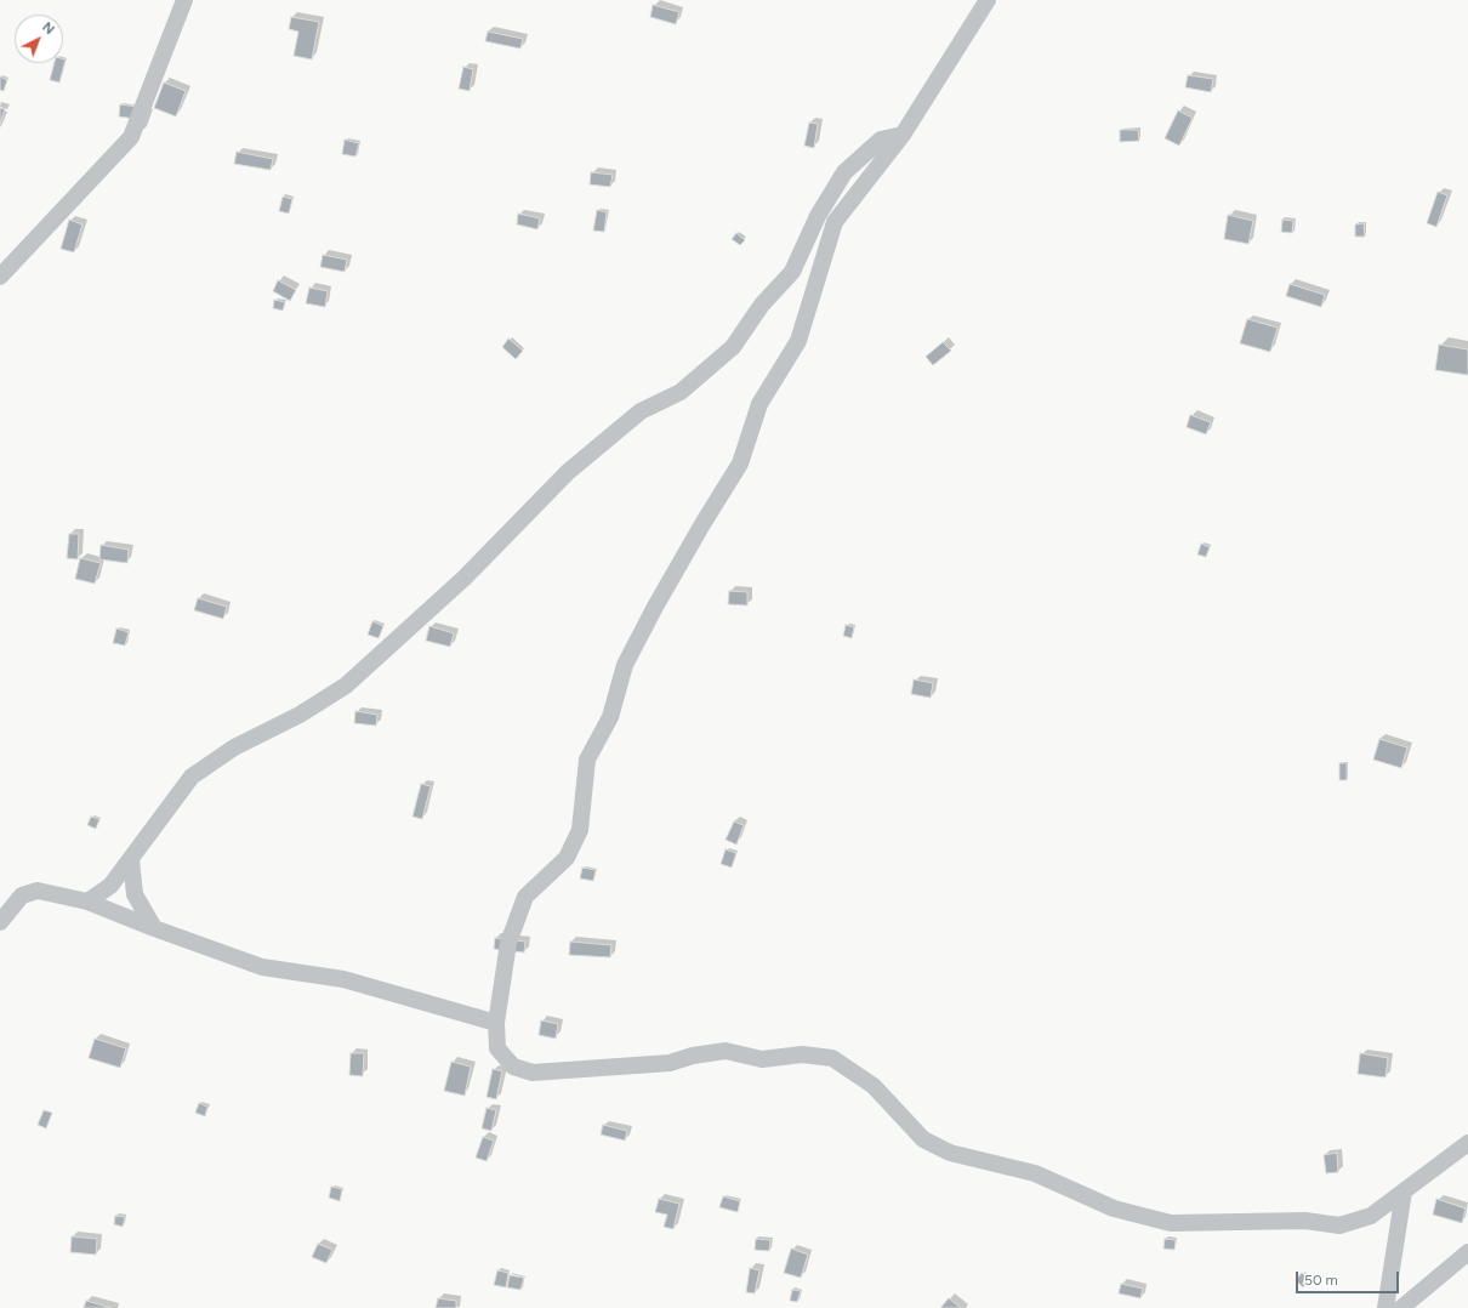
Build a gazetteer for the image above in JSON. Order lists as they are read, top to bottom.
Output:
{
  "scale_bar": "50 m",
  "north": "top right"
}
